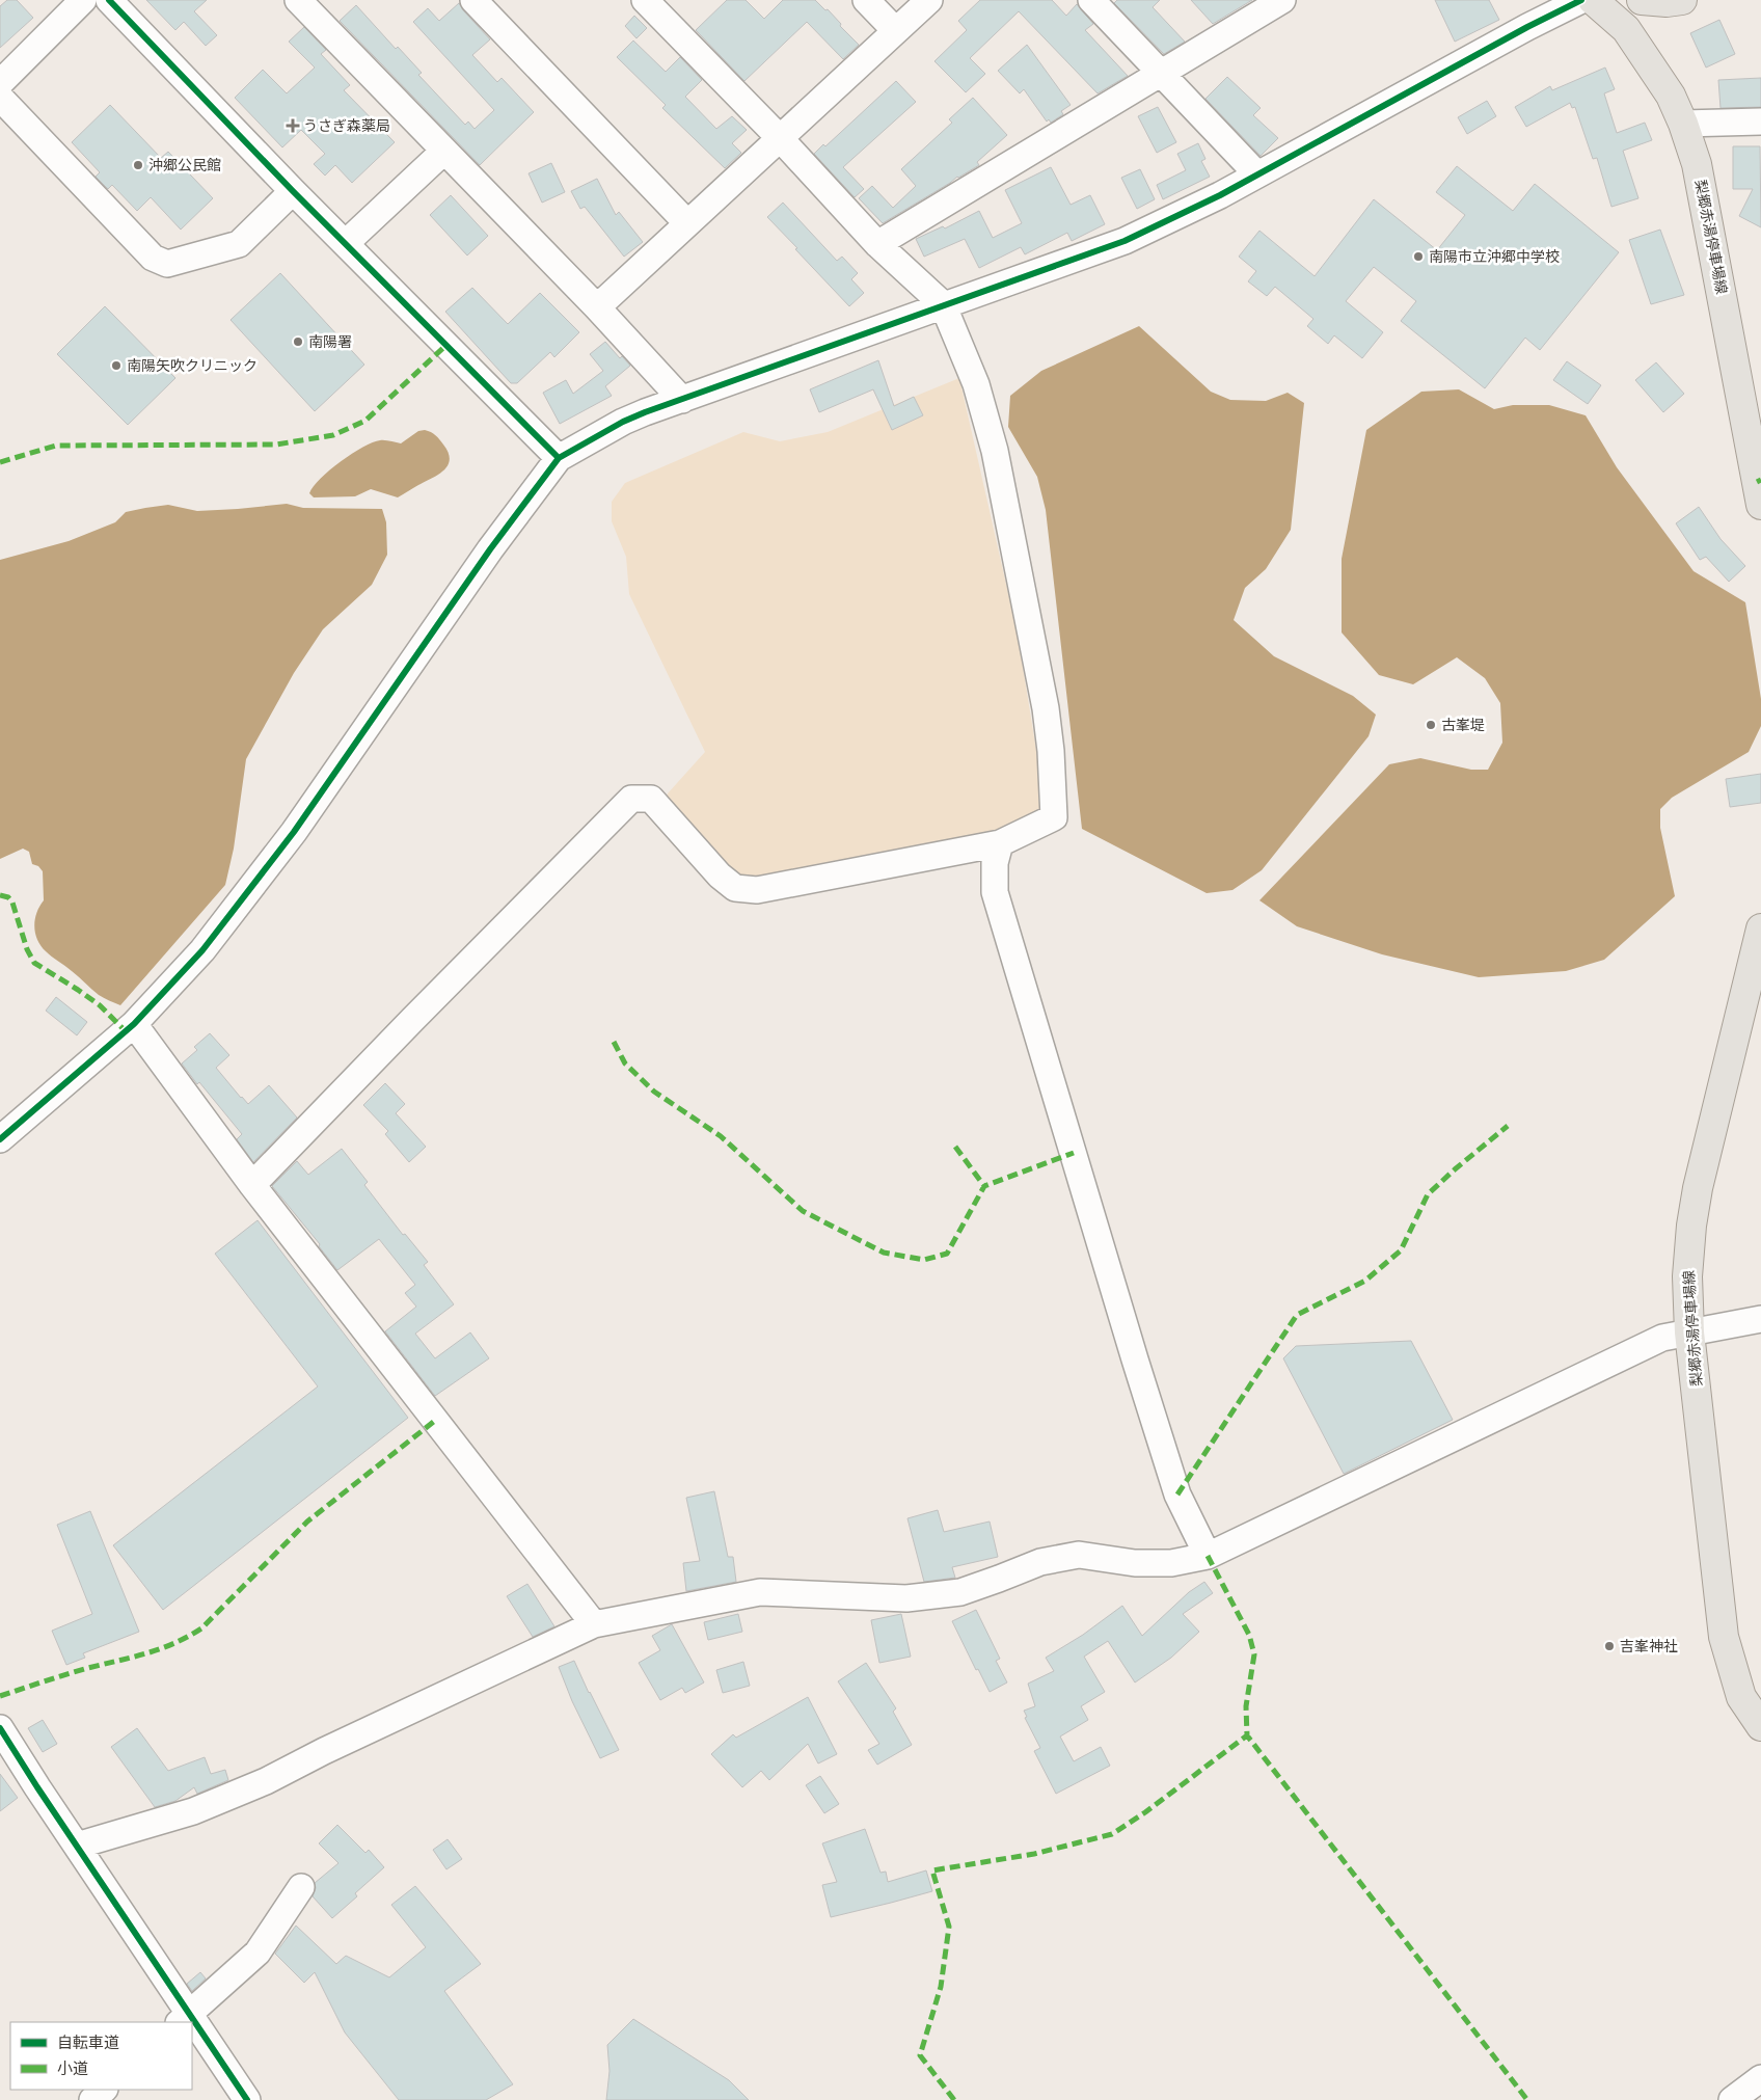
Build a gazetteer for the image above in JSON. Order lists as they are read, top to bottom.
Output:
{
  "streets": {
    "main road": ["梨郷赤湯停車場線"]
  },
  "places": {
    "health": ["うさぎ森薬局"],
    "other": [
      "沖郷公民館",
      "南陽市立沖郷中学校",
      "南陽署",
      "南陽矢吹クリニック",
      "古峯堤",
      "吉峯神社"
    ]
  },
  "legend": ["自転車道", "小道"]
}
